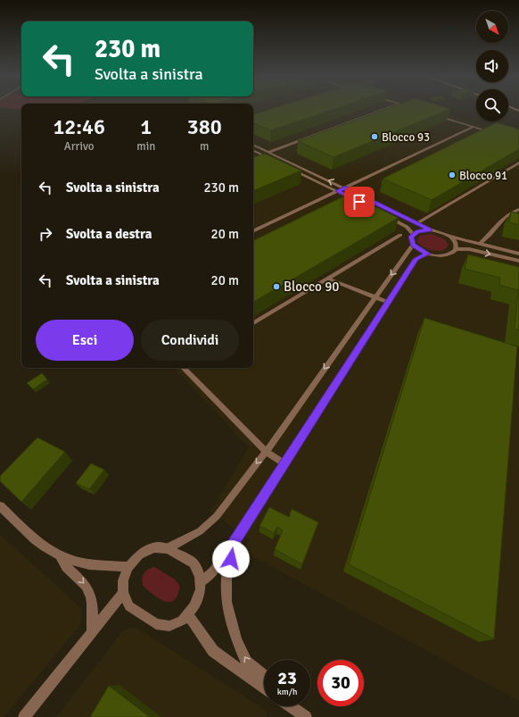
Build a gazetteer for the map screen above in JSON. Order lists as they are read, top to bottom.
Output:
{
  "places": ["Blocco 93", "Blocco 91", "Blocco 90"],
  "north": "bottom right",
  "page": {
    "turn": ["230 m", "Svolta a sinistra"],
    "eta": [
      "12:46",
      "Arrivo",
      "1",
      "min",
      "380",
      "m"
    ],
    "list": [
      {
        "name": "Svolta a sinistra",
        "value": "230 m"
      },
      {
        "name": "Svolta a destra",
        "value": "20 m"
      },
      {
        "name": "Svolta a sinistra",
        "value": "20 m"
      }
    ],
    "buttons": ["Esci", "Condividi"],
    "speed": "23 km/h",
    "limit": "30"
  }
}
